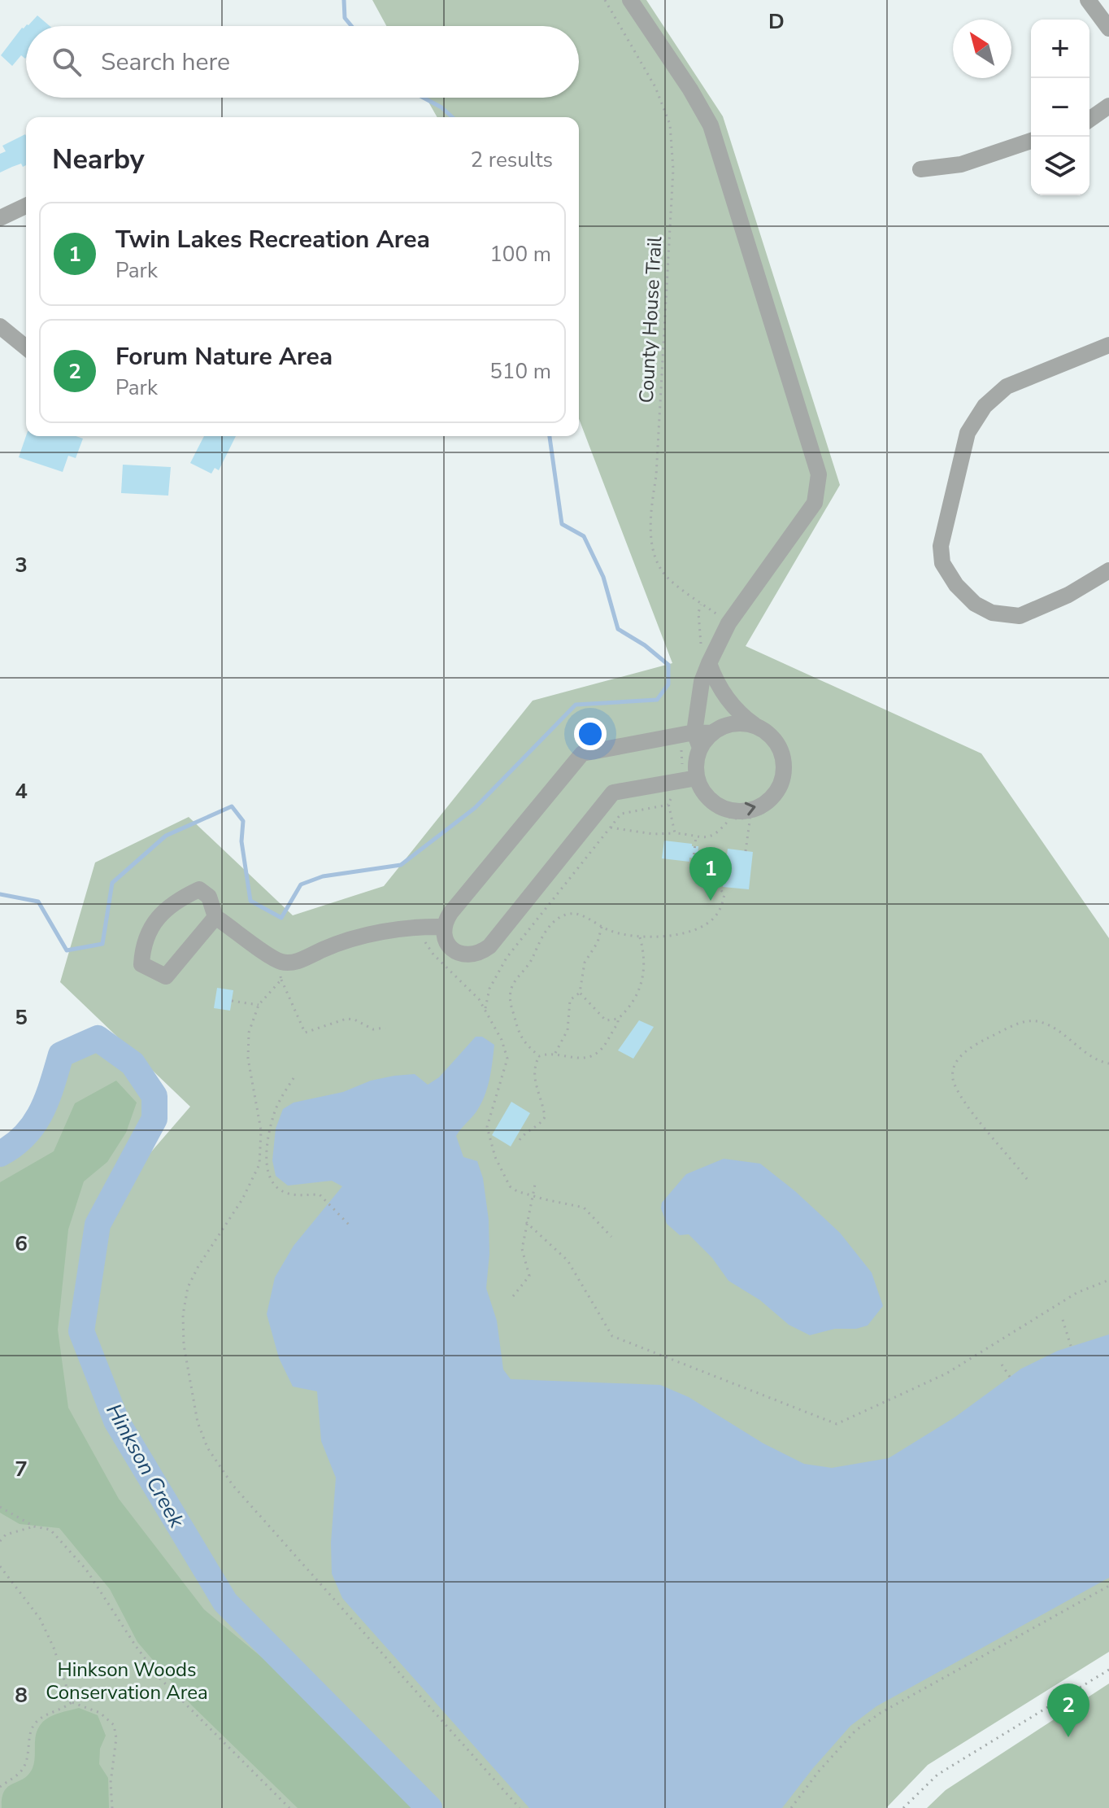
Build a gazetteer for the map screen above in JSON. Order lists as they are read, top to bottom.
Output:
{
  "streets": {
    "path": ["County House Trail"]
  },
  "water": ["Hinkson Creek"],
  "parks": ["Hinkson Woods Conservation Area"],
  "north": "top left",
  "page": {
    "map_buttons": ["+", "−"],
    "search": "Search here",
    "heading": ["Nearby", "2 results"],
    "list": [
      {
        "mark": "1",
        "name": "Twin Lakes Recreation Area",
        "note": "Park",
        "value": "100 m"
      },
      {
        "mark": "2",
        "name": "Forum Nature Area",
        "note": "Park",
        "value": "510 m"
      }
    ],
    "pins": ["1", "2"]
  },
  "grid": {
    "columns": ["D"],
    "rows": [
      "3",
      "4",
      "5",
      "6",
      "7",
      "8"
    ]
  }
}
